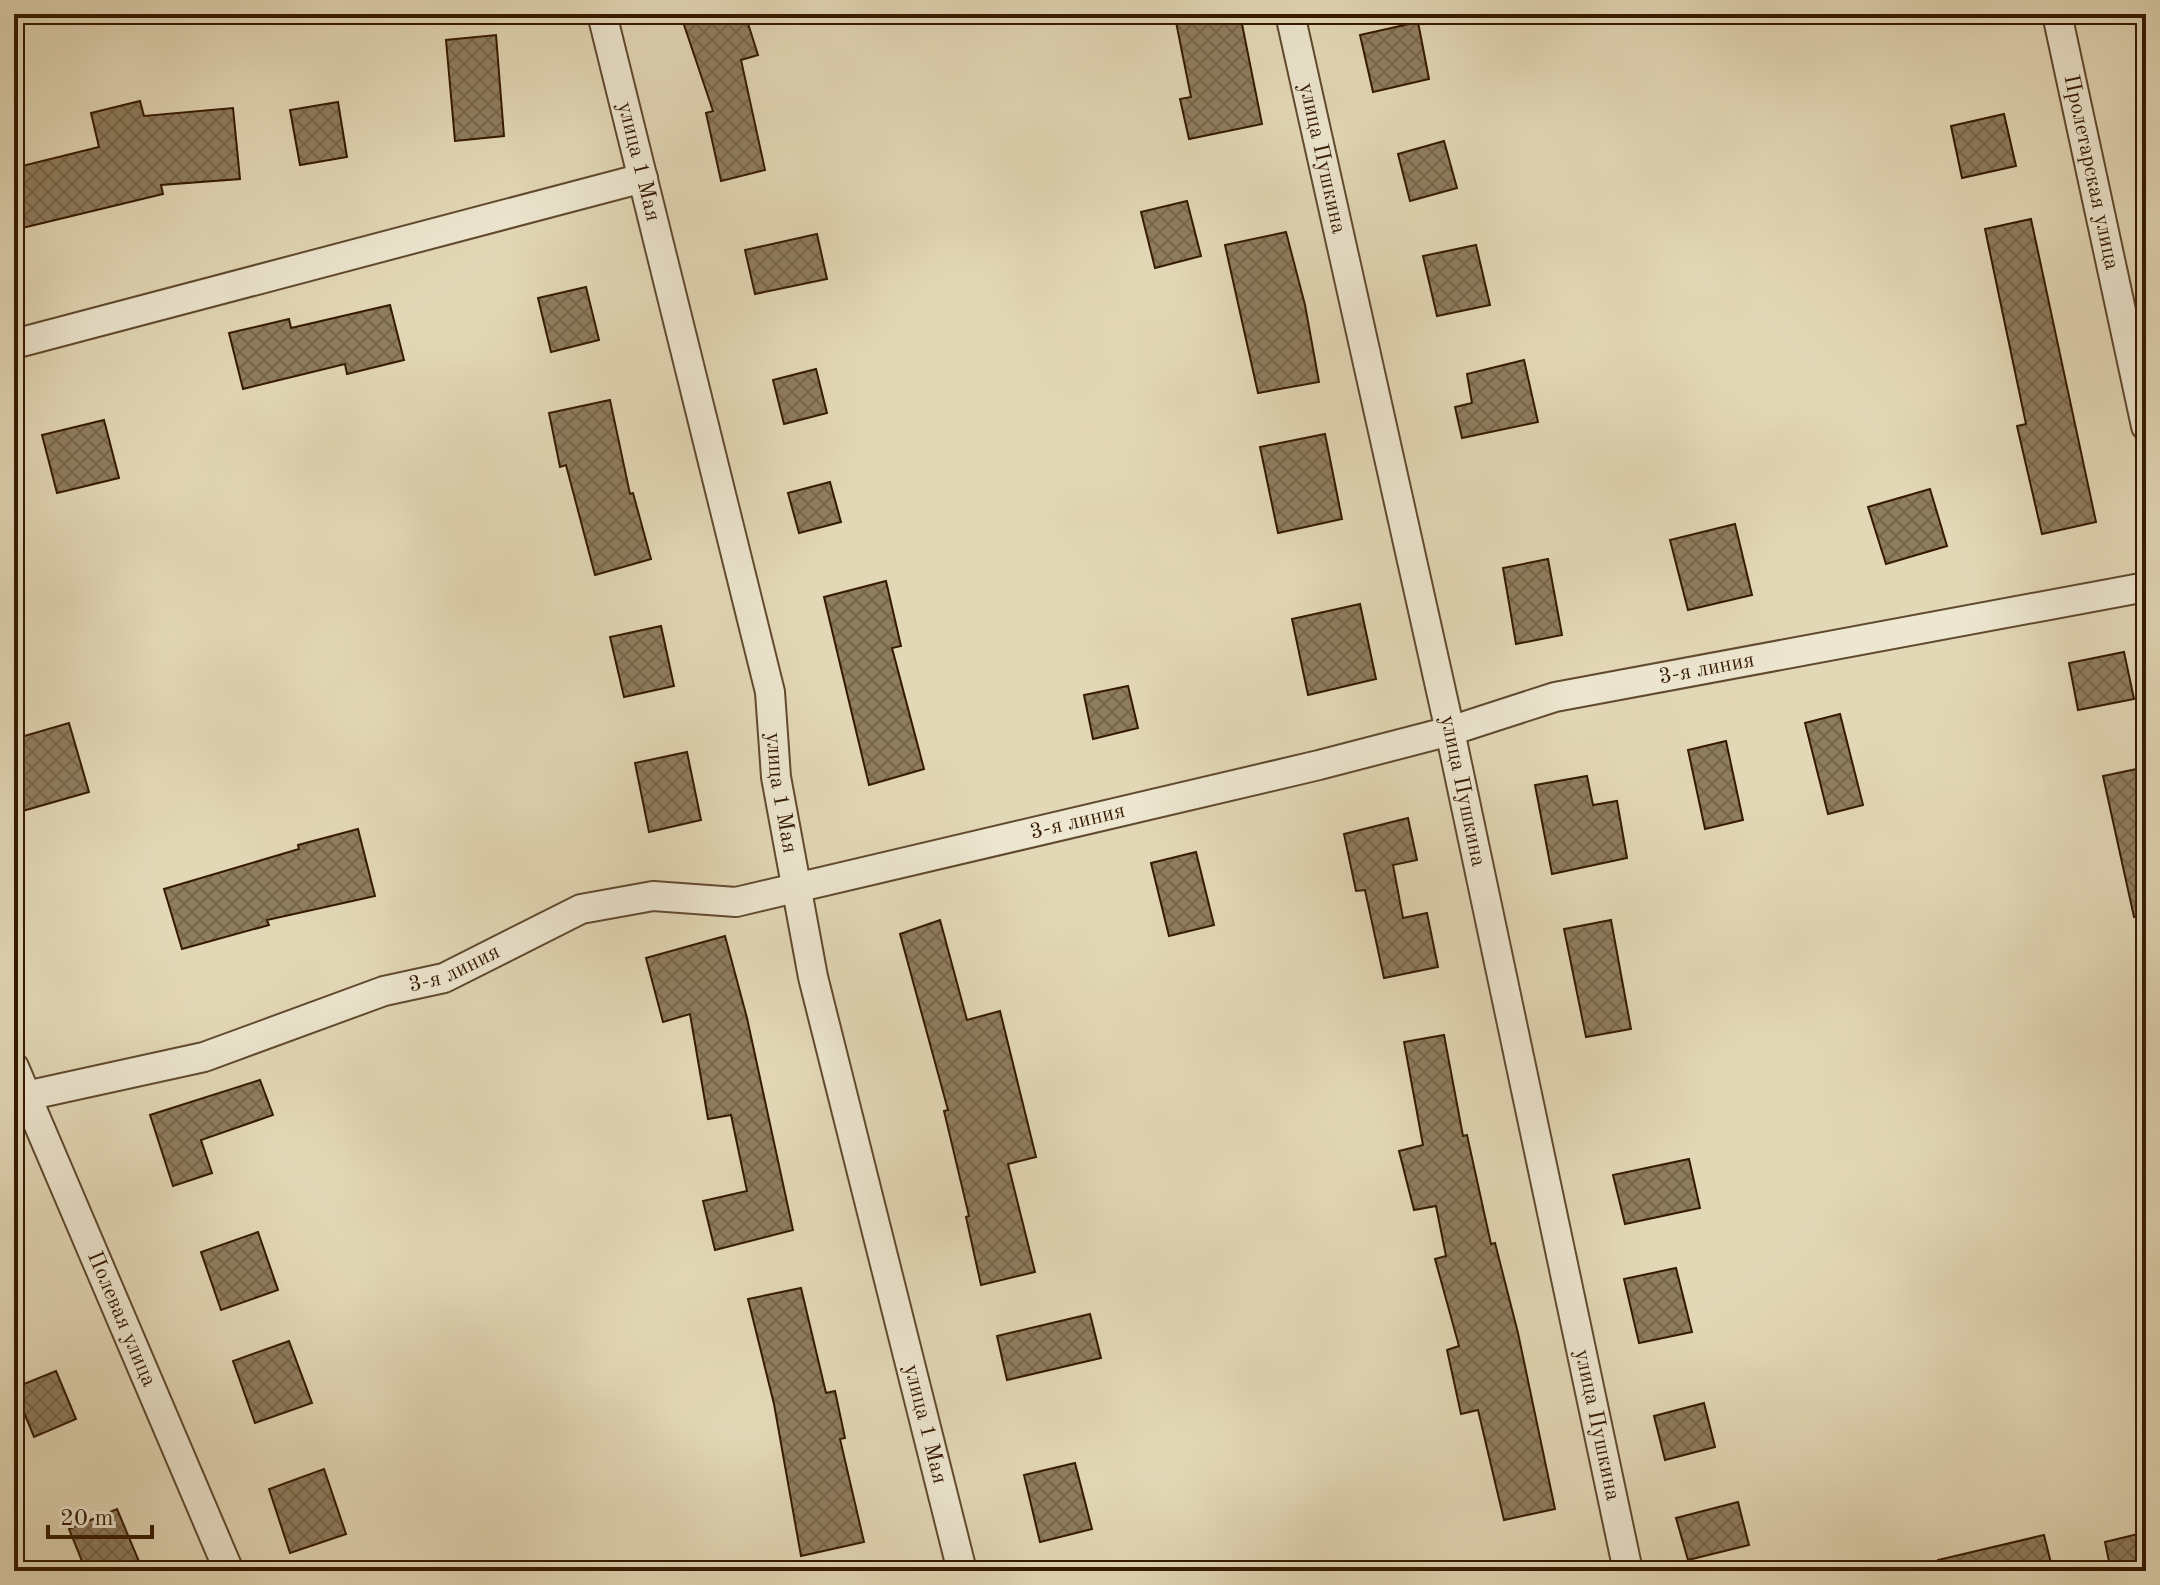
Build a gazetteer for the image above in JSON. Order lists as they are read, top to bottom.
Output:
{
  "streets": {
    "street": [
      "улица Пушкина",
      "улица 1 Мая",
      "Пролетарская улица",
      "3-я линия",
      "Полевая улица"
    ]
  },
  "crossings": [
    ["улица Пушкина", "3-я линия"],
    ["улица 1 Мая", "3-я линия"],
    ["3-я линия", "Полевая улица"]
  ],
  "scale_bar": "20 m"
}
